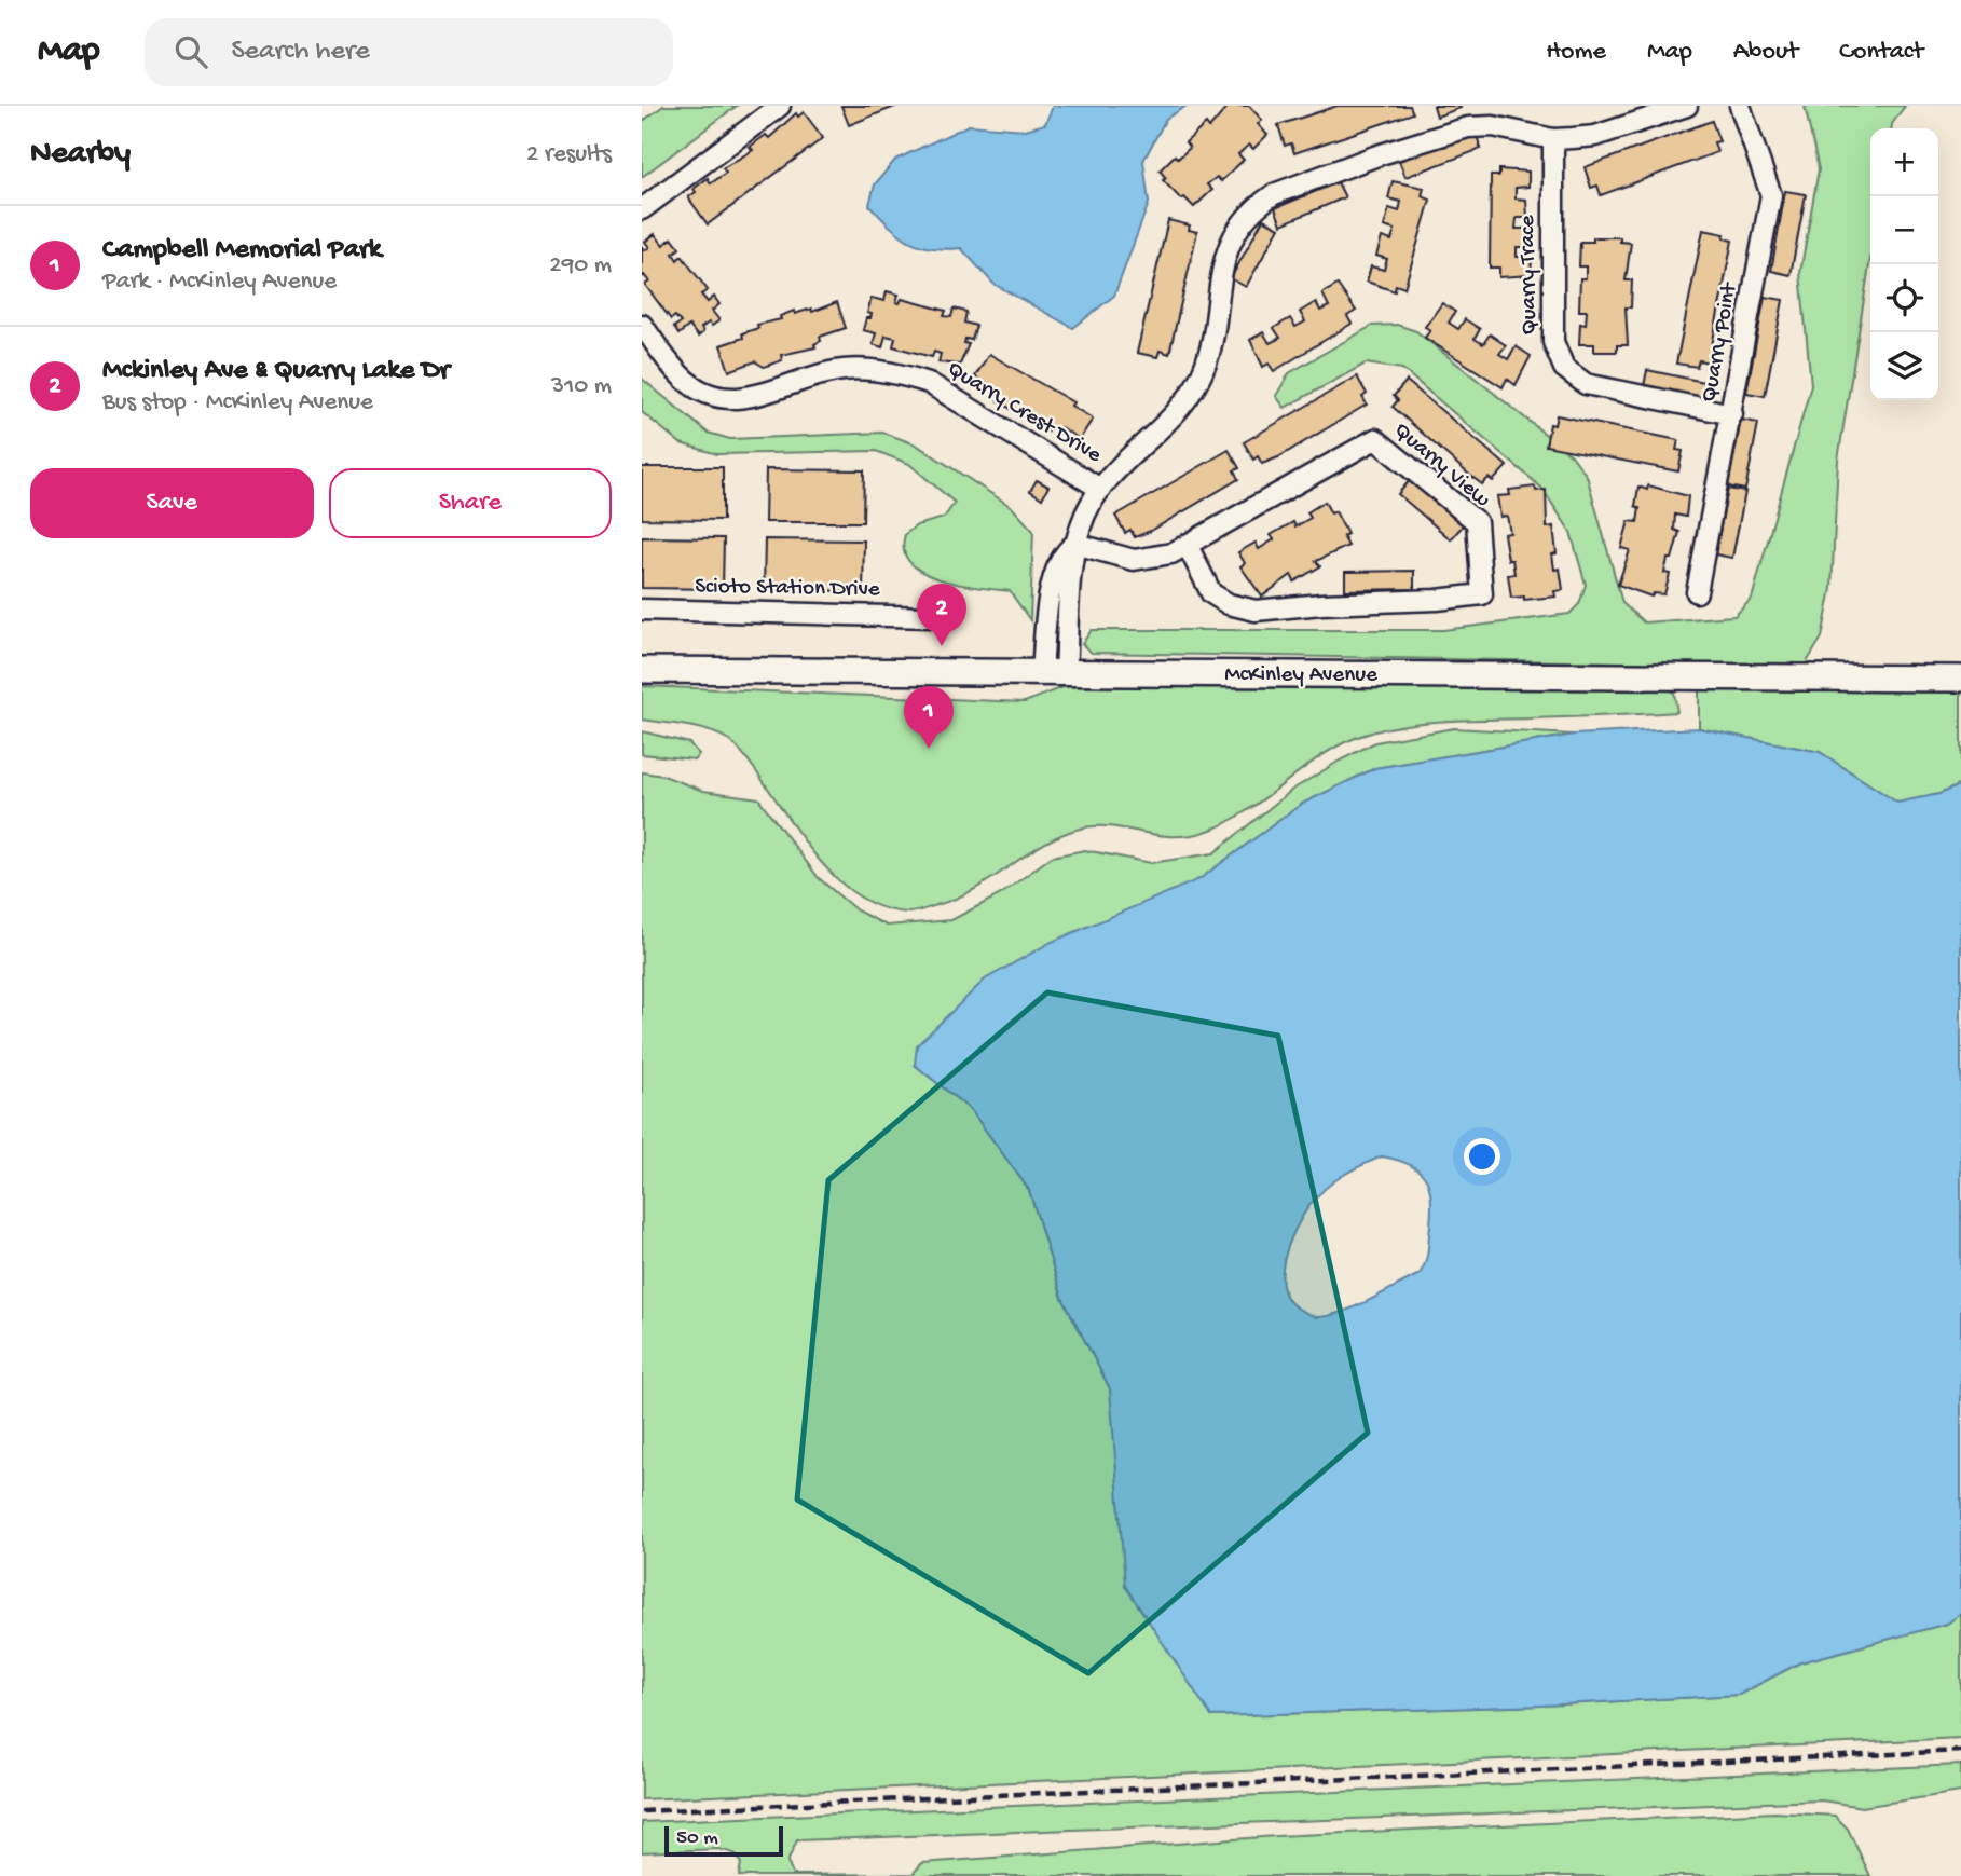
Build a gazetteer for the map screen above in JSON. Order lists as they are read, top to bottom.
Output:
{
  "streets": {
    "main road": ["McKinley Avenue"],
    "street": [
      "Quarry Trace",
      "Quarry Point",
      "Quarry Crest Drive",
      "Quarry View",
      "Scioto Station Drive"
    ]
  },
  "crossings": [
    ["Quarry Trace", "Quarry Point"]
  ],
  "scale_bar": "50 m",
  "page": {
    "header": "Map",
    "search": "Search here",
    "nav": [
      "Home",
      "Map",
      "About",
      "Contact"
    ],
    "heading": ["Nearby", "2 results"],
    "map_buttons": ["+", "−"],
    "list": [
      {
        "mark": "1",
        "name": "Campbell Memorial Park",
        "note": "Park · McKinley Avenue",
        "value": "290 m"
      },
      {
        "mark": "2",
        "name": "Mckinley Ave & Quarry Lake Dr",
        "note": "Bus stop · McKinley Avenue",
        "value": "310 m"
      }
    ],
    "buttons": ["Save", "Share"],
    "pins": ["2", "1"],
    "scale": "50 m"
  }
}
